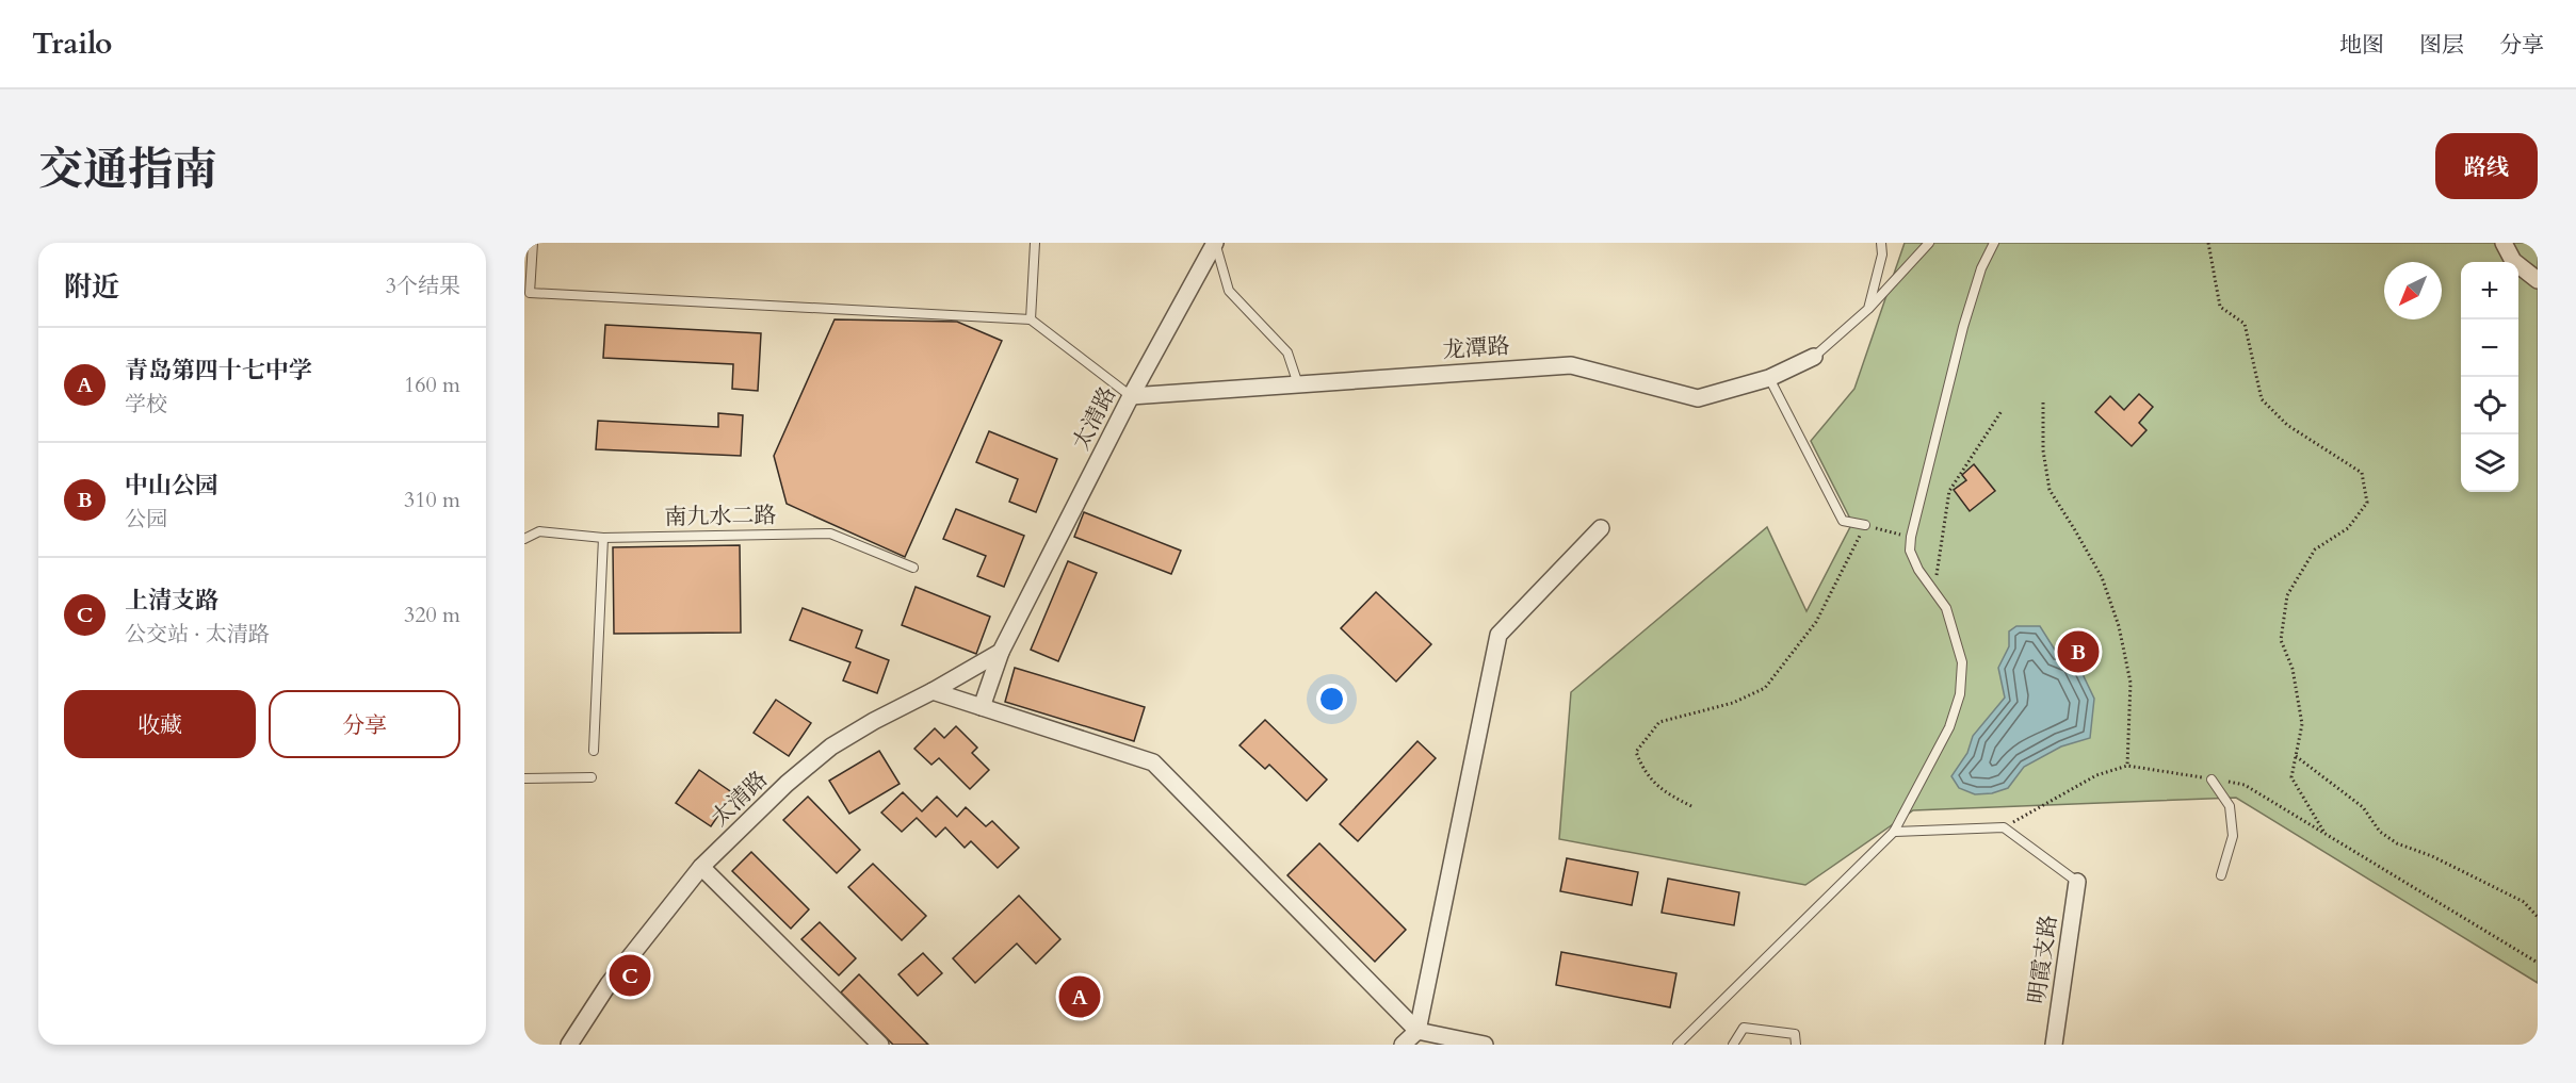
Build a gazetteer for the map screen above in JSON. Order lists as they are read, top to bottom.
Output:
{
  "streets": {
    "street": ["龙潭路", "太清路", "明霞支路"],
    "lane": ["南九水二路"]
  },
  "crossings": [
    ["龙潭路", "太清路"]
  ],
  "north": "bottom left",
  "page": {
    "header": "Trailo",
    "nav": ["地图", "图层", "分享"],
    "title": "交通指南",
    "buttons": [
      "路线",
      ["收藏", "分享"]
    ],
    "heading": ["附近", "3个结果"],
    "map_buttons": ["+", "−"],
    "list": [
      {
        "mark": "A",
        "name": "青岛第四十七中学",
        "note": "学校",
        "value": "160 m"
      },
      {
        "mark": "B",
        "name": "中山公园",
        "note": "公园",
        "value": "310 m"
      },
      {
        "mark": "C",
        "name": "上清支路",
        "note": "公交站 · 太清路",
        "value": "320 m"
      }
    ],
    "pins": ["B", "C", "A"]
  }
}
